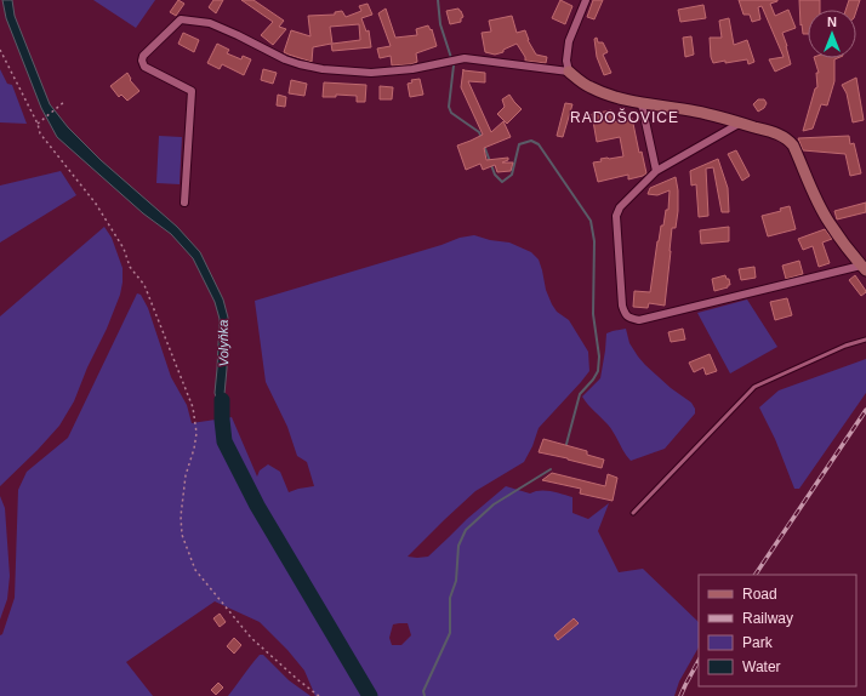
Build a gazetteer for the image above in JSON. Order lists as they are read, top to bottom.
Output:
{
  "districts": ["RADOŠOVICE"],
  "water": ["Volyňka"],
  "legend": [
    "Road",
    "Railway",
    "Park",
    "Water"
  ],
  "north": "top"
}
